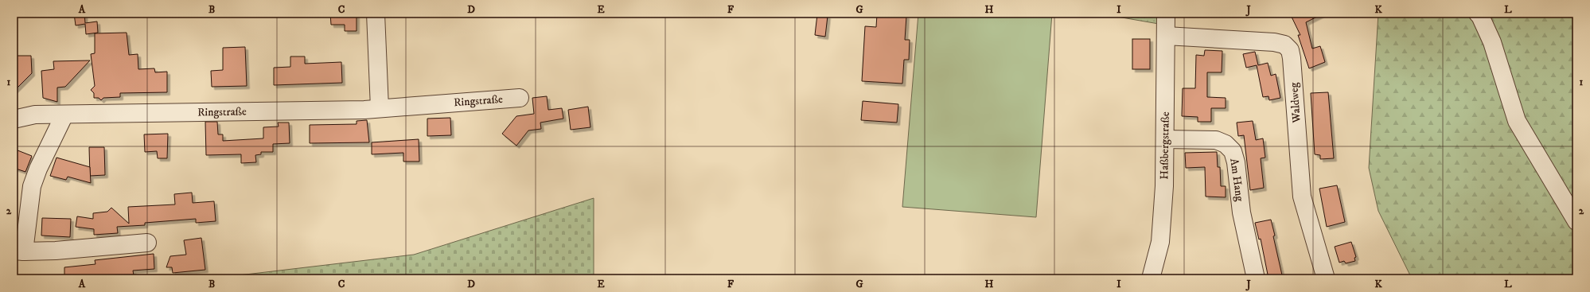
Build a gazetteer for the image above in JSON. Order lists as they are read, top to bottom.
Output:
{
  "streets": {
    "street": [
      "Ringstraße",
      "Waldweg",
      "Haßbergstraße",
      "Am Hang"
    ]
  },
  "crossings": [
    ["Waldweg", "Haßbergstraße"],
    ["Haßbergstraße", "Am Hang"]
  ],
  "grid": {
    "columns": [
      "A",
      "B",
      "C",
      "D",
      "E",
      "F",
      "G",
      "H",
      "I",
      "J",
      "K",
      "L"
    ],
    "rows": ["1", "2"]
  }
}
